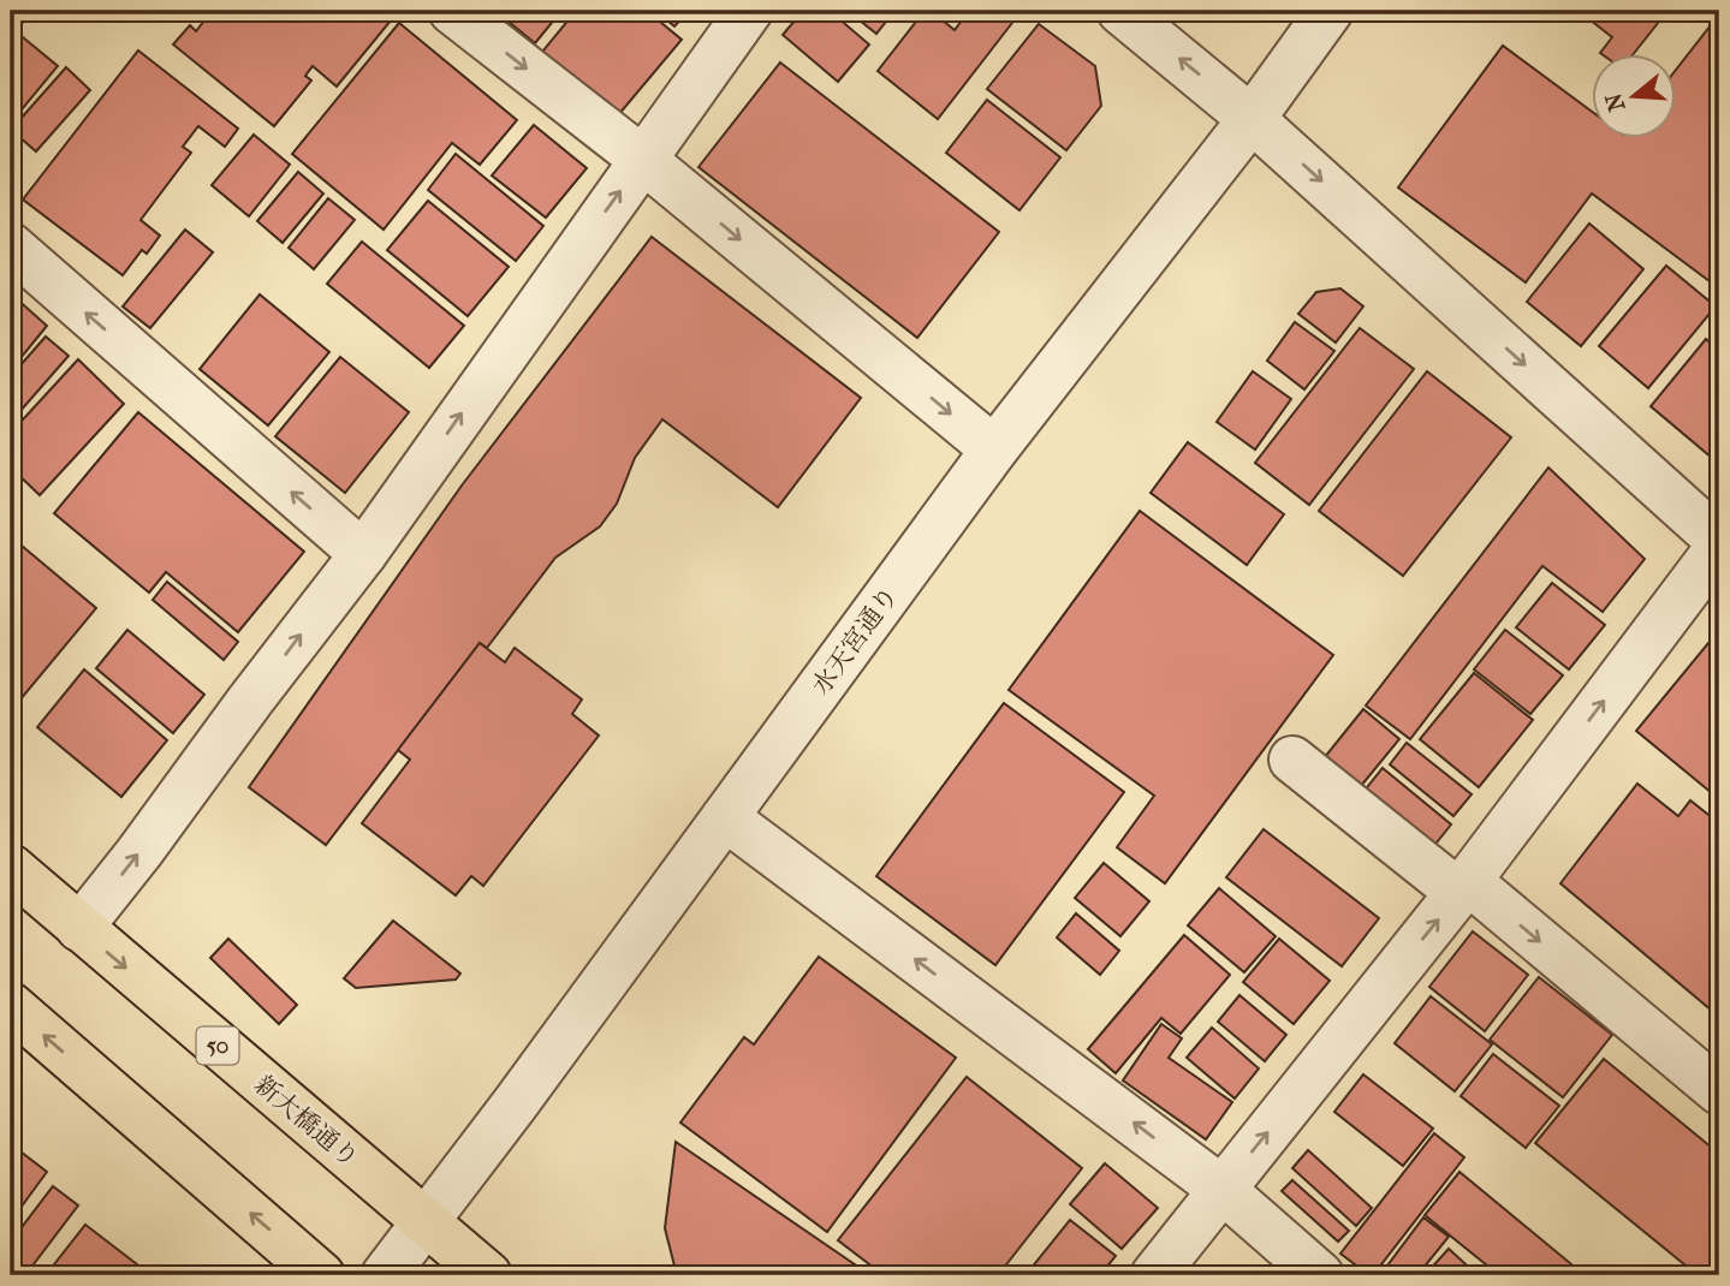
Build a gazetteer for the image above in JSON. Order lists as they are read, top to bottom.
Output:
{
  "streets": {
    "main road": ["50", "新大橋通り"],
    "street": ["水天宮通り"]
  },
  "crossings": [
    ["水天宮通り", "新大橋通り"]
  ],
  "north": "left"
}
